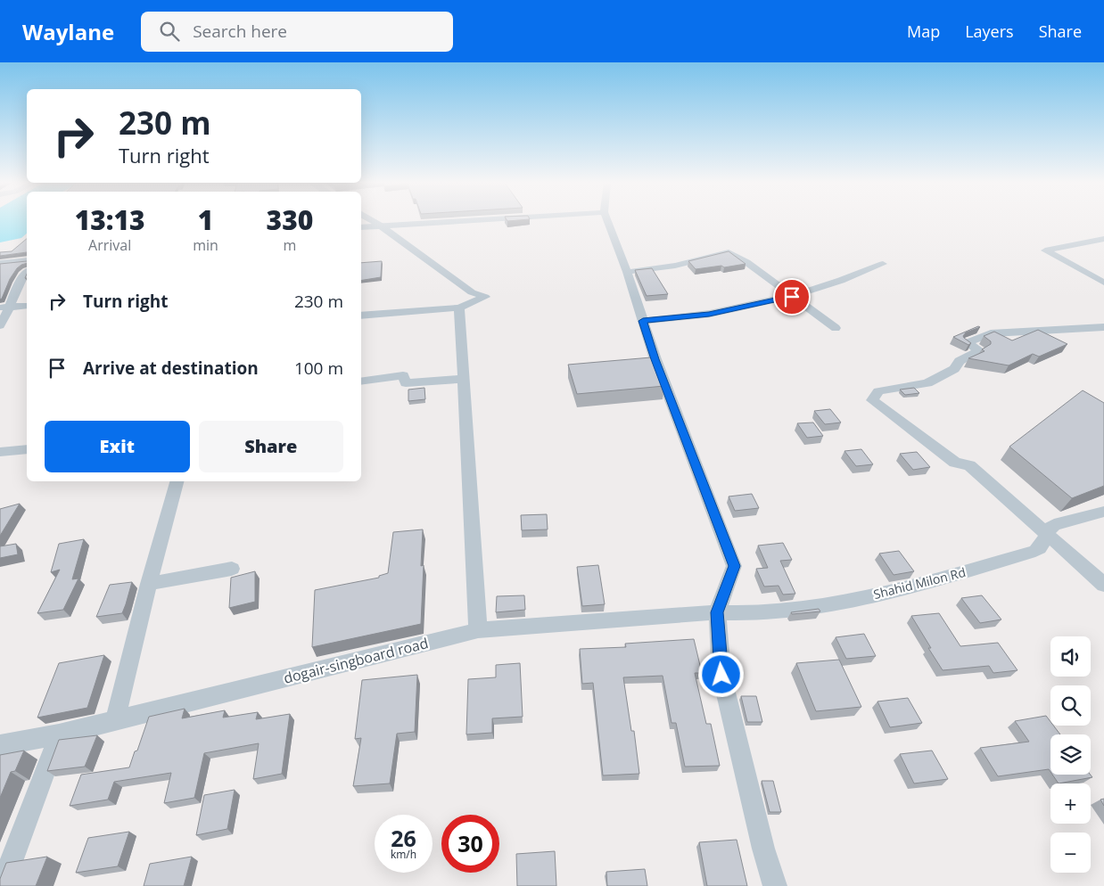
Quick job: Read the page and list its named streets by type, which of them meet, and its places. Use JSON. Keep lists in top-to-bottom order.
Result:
{
  "streets": {
    "street": ["Shahid Milon Rd", "dogair-singboard road"]
  },
  "crossings": [
    ["Shahid Milon Rd", "dogair-singboard road"]
  ],
  "page": {
    "header": "Waylane",
    "search": "Search here",
    "nav": ["Map", "Layers", "Share"],
    "turn": ["230 m", "Turn right"],
    "eta": [
      "13:13",
      "Arrival",
      "1",
      "min",
      "330",
      "m"
    ],
    "list": [
      {
        "name": "Turn right",
        "value": "230 m"
      },
      {
        "name": "Arrive at destination",
        "value": "100 m"
      }
    ],
    "buttons": ["Exit", "Share"],
    "map_buttons": ["+", "−"],
    "speed": "26 km/h",
    "limit": "30"
  }
}
